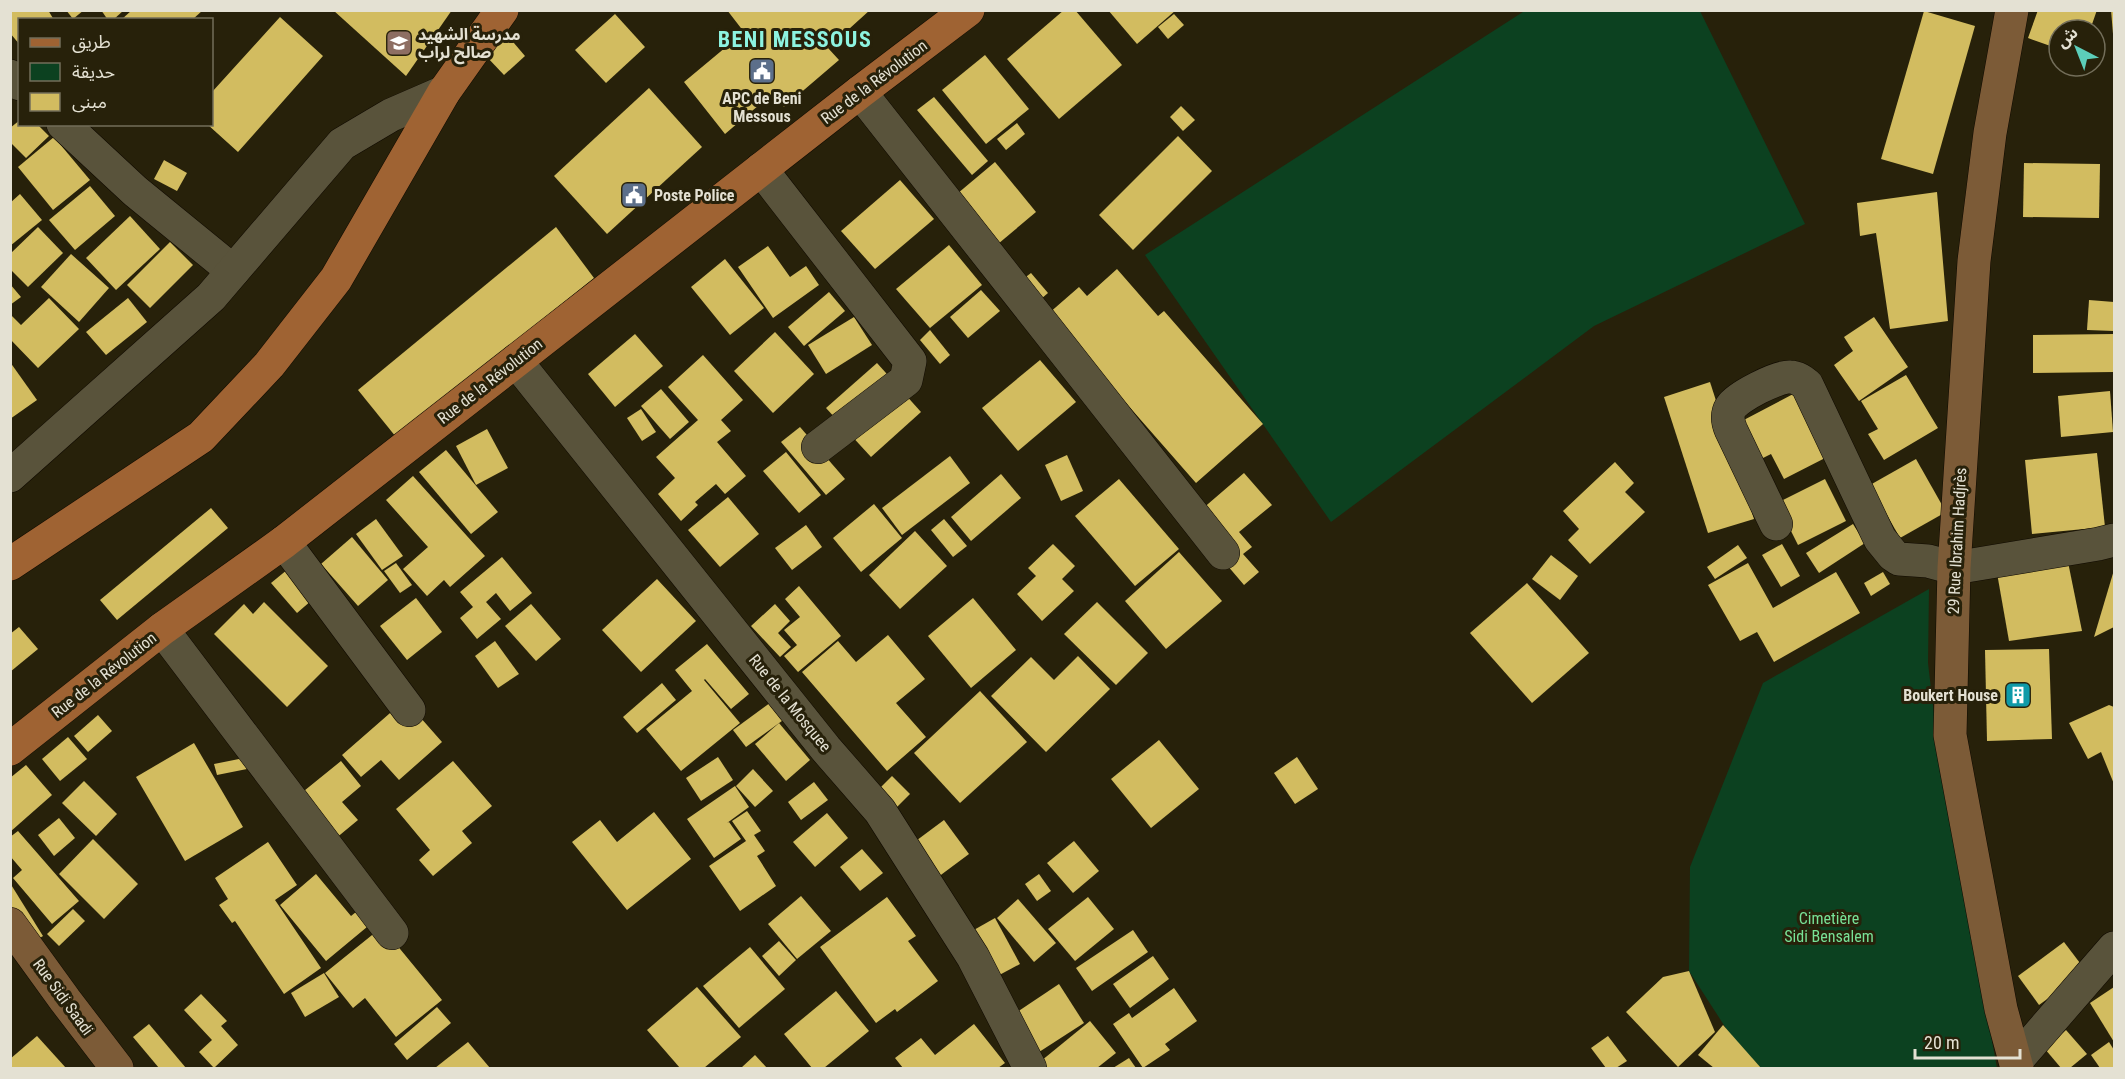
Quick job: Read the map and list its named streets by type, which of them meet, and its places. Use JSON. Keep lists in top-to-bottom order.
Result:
{
  "streets": {
    "main road": ["Rue de la Révolution", "29 Rue Ibrahim Hadjrès", "Rue Sidi Saadi"],
    "street": ["Rue de la Mosquee"]
  },
  "crossings": [
    ["Rue de la Révolution", "Rue de la Mosquee"]
  ],
  "districts": ["BENI MESSOUS"],
  "parks": ["Cimetière Sidi Bensalem"],
  "places": {
    "school or university": ["مدرسة الشهيد صالح لراب"],
    "public building": ["APC de Beni Messous", "Poste Police"],
    "building": ["Boukert House"]
  },
  "legend": ["طريق", "حديقة", "مبنى"],
  "scale_bar": "20 m",
  "north": "top left"
}
